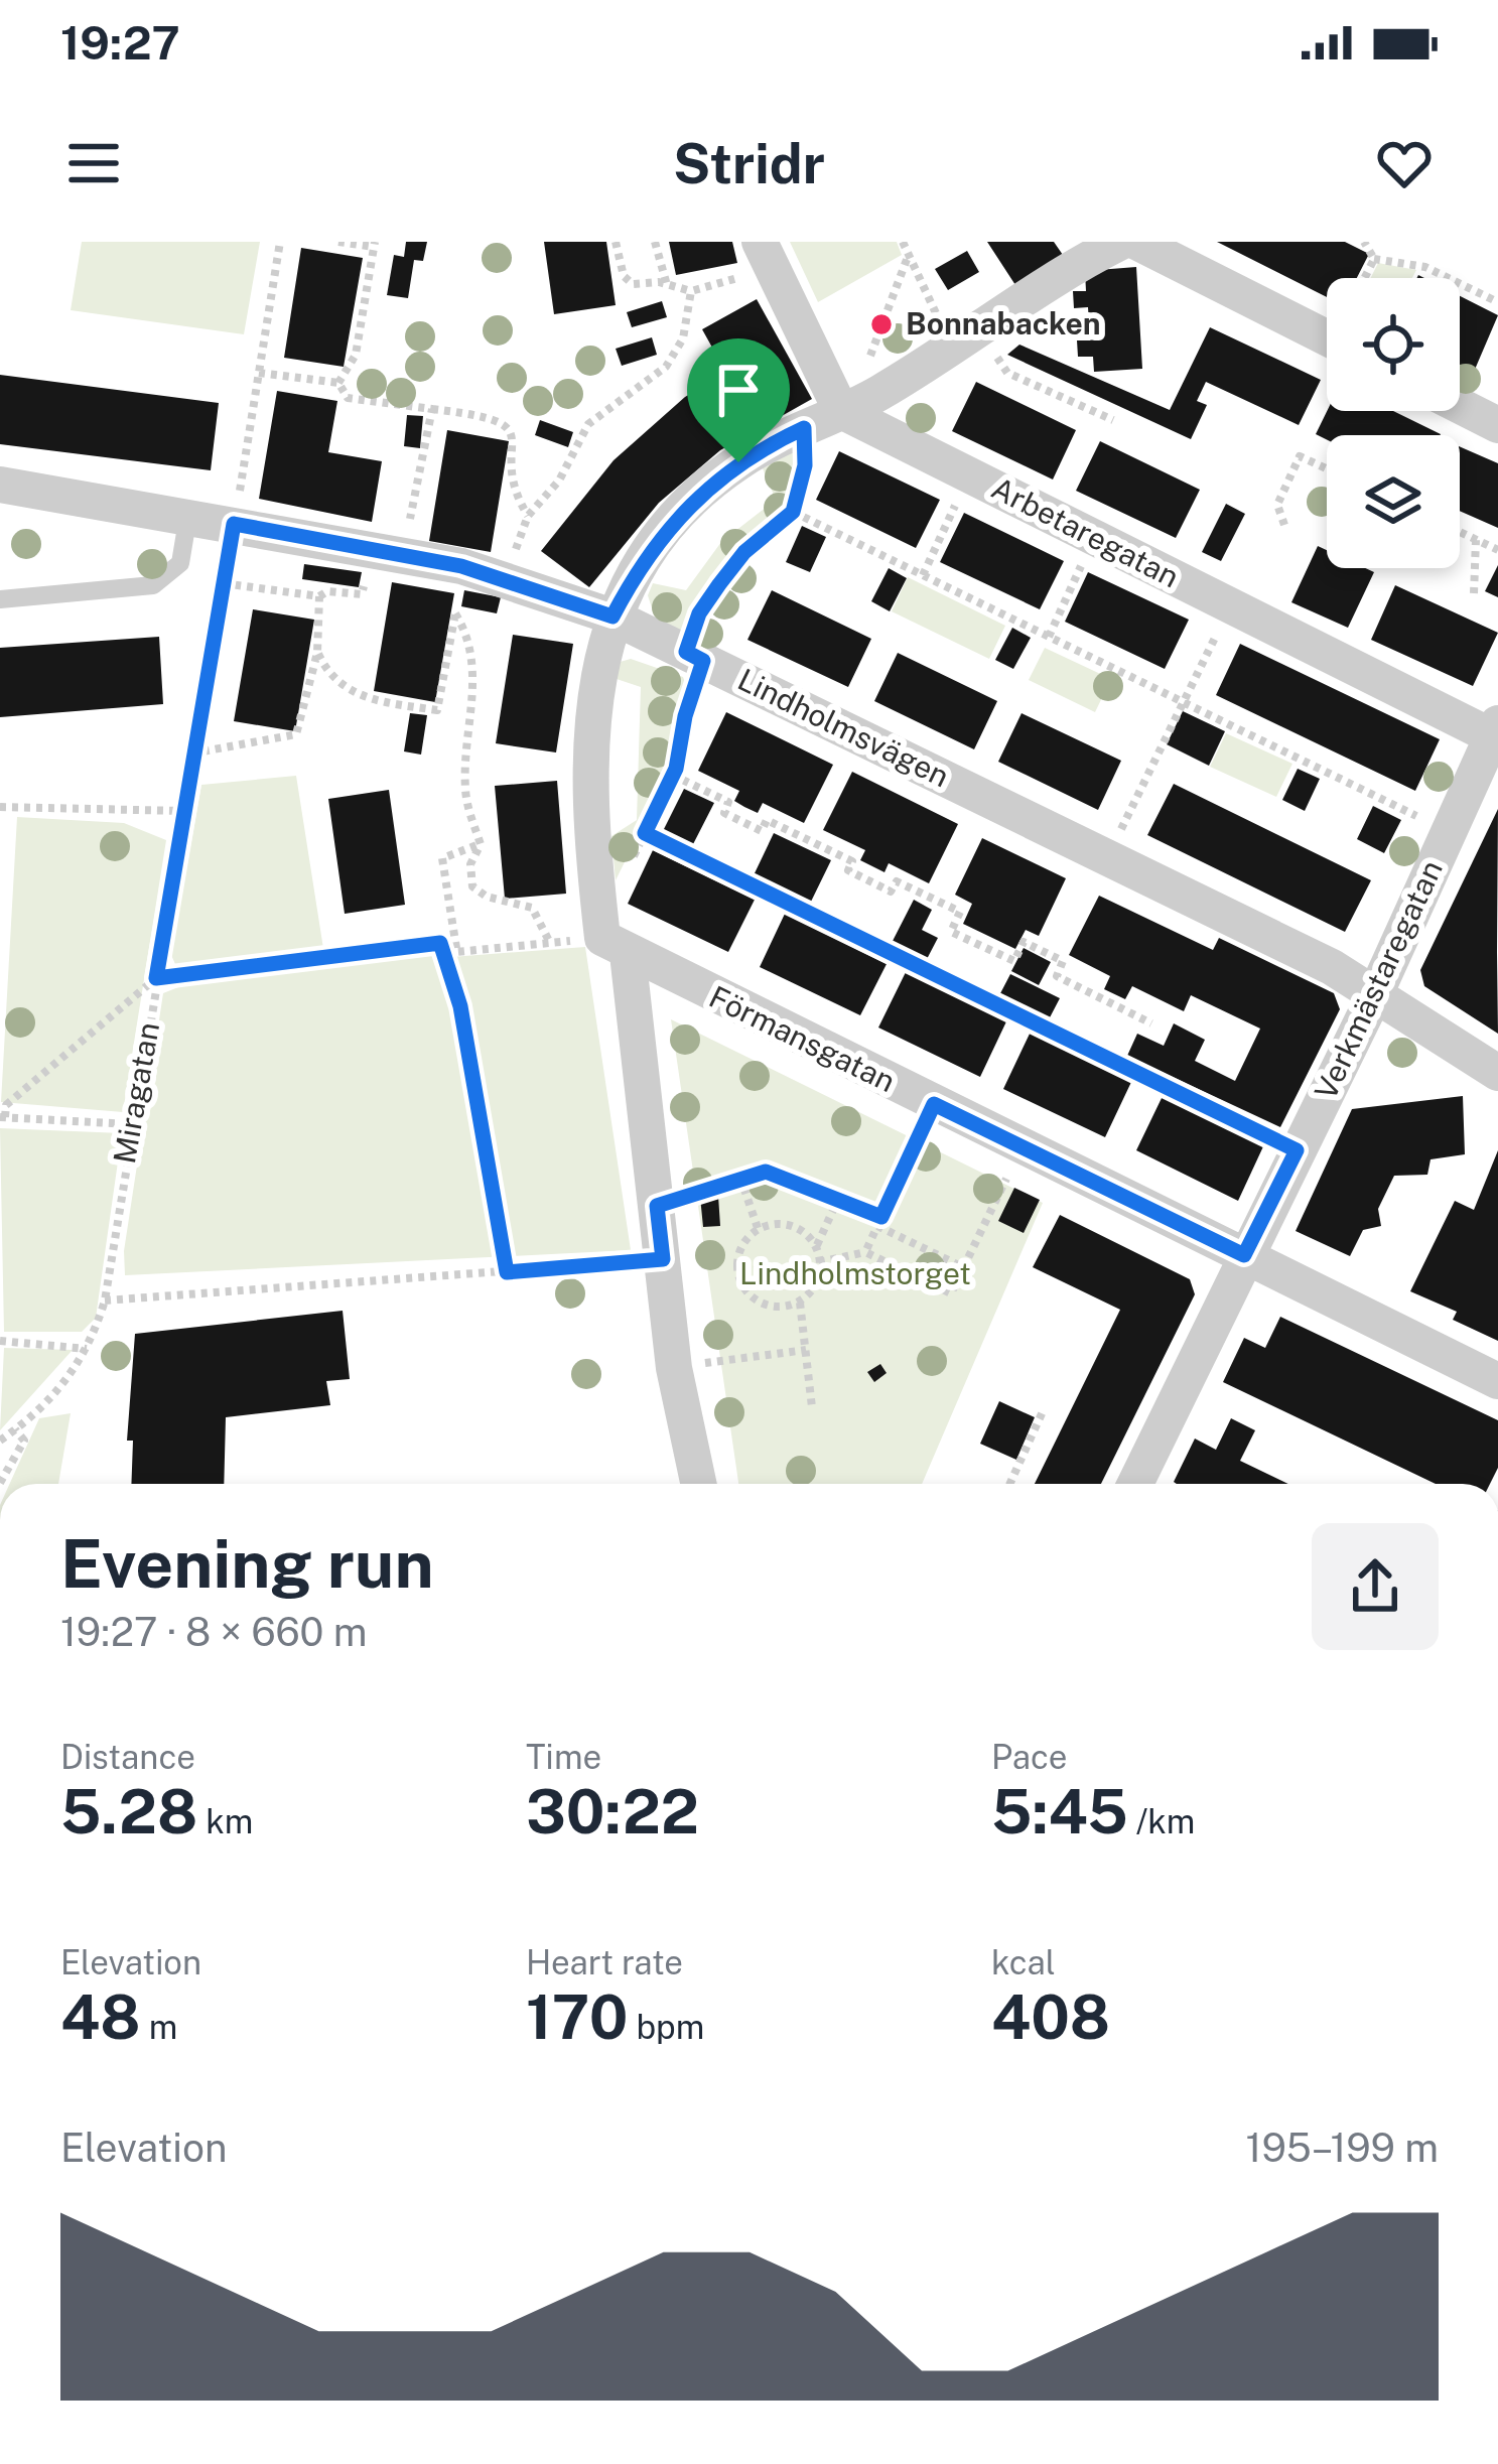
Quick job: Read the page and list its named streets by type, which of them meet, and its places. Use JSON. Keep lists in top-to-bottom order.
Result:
{
  "streets": {
    "street": [
      "Arbetaregatan",
      "Lindholmsvägen",
      "Verkmästaregatan",
      "Förmansgatan"
    ],
    "path": ["Miragatan"]
  },
  "crossings": [
    ["Arbetaregatan", "Verkmästaregatan"],
    ["Lindholmsvägen", "Verkmästaregatan"],
    ["Lindholmsvägen", "Miragatan"],
    ["Verkmästaregatan", "Förmansgatan"]
  ],
  "parks": ["Lindholmstorget"],
  "places": ["Bonnabacken"],
  "page": {
    "status": "19:27",
    "header": "Stridr",
    "heading": ["Evening run", "19:27 · 8 × 660 m"],
    "stats": [
      ["Distance", "5.28 km"],
      ["Time", "30:22"],
      ["Pace", "5:45 /km"],
      ["Elevation", "48 m"],
      ["Heart rate", "170 bpm"],
      ["kcal", "408"]
    ],
    "chart": ["Elevation", "195–199 m"]
  }
}
